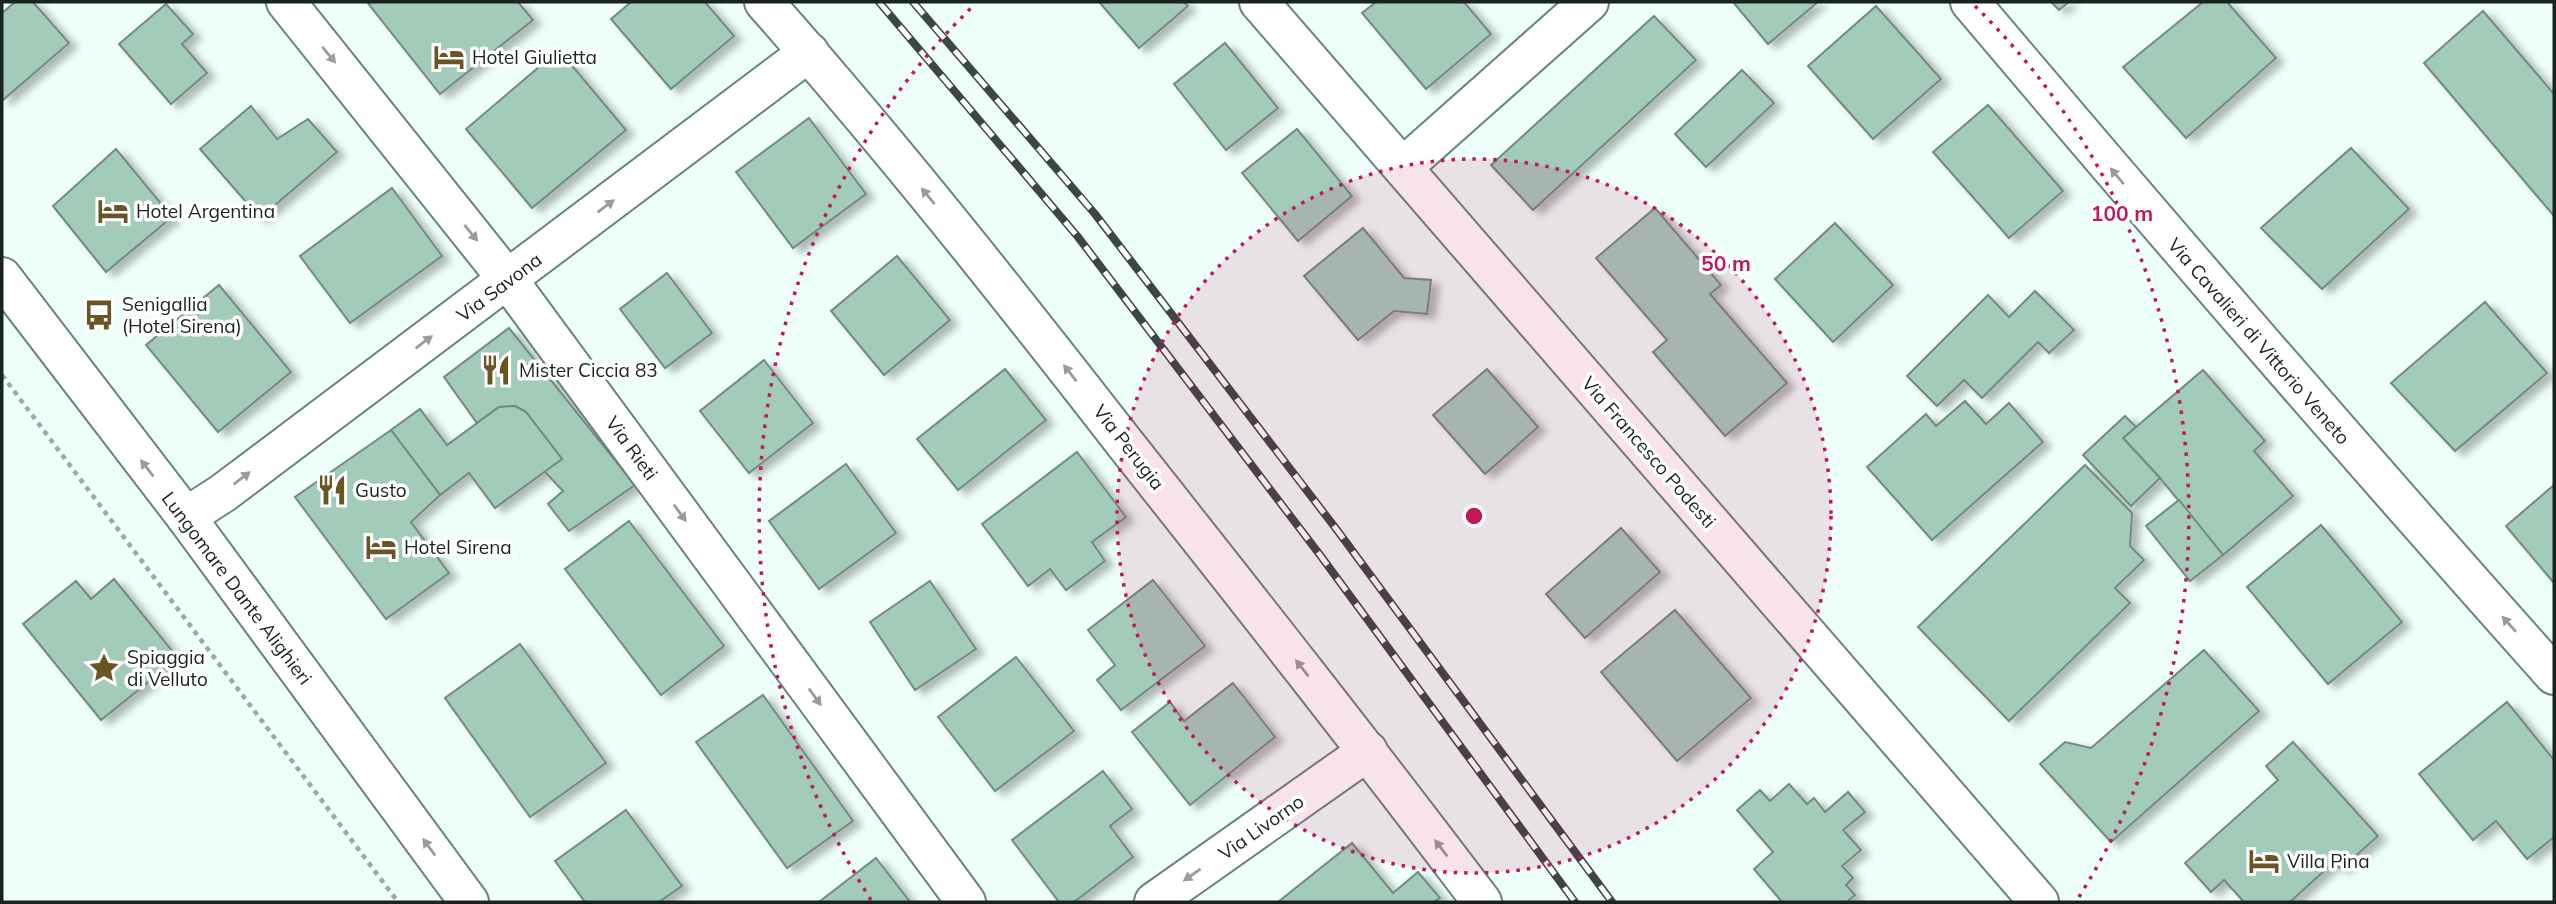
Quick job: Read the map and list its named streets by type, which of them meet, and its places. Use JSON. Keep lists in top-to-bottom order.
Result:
{
  "streets": {
    "street": [
      "Via Savona",
      "Via Cavalieri di Vittorio Veneto",
      "Via Perugia",
      "Via Rieti",
      "Via Francesco Podesti",
      "Lungomare Dante Alighieri",
      "Via Livorno"
    ]
  },
  "crossings": [
    ["Via Savona", "Via Perugia"],
    ["Via Savona", "Via Rieti"],
    ["Via Savona", "Lungomare Dante Alighieri"],
    ["Via Perugia", "Via Livorno"]
  ],
  "one_way": [
    "Via Savona",
    "Via Cavalieri di Vittorio Veneto",
    "Via Perugia",
    "Via Rieti",
    "Lungomare Dante Alighieri",
    "Via Livorno"
  ],
  "places": {
    "hotel": [
      "Hotel Giulietta",
      "Hotel Argentina",
      "Hotel Sirena",
      "Villa Pina"
    ],
    "bus stop": ["Senigallia (Hotel Sirena)"],
    "restaurant": ["Mister Ciccia 83", "Gusto"],
    "place": ["Spiaggia di Velluto"]
  },
  "rings": ["100 m", "50 m"]
}
